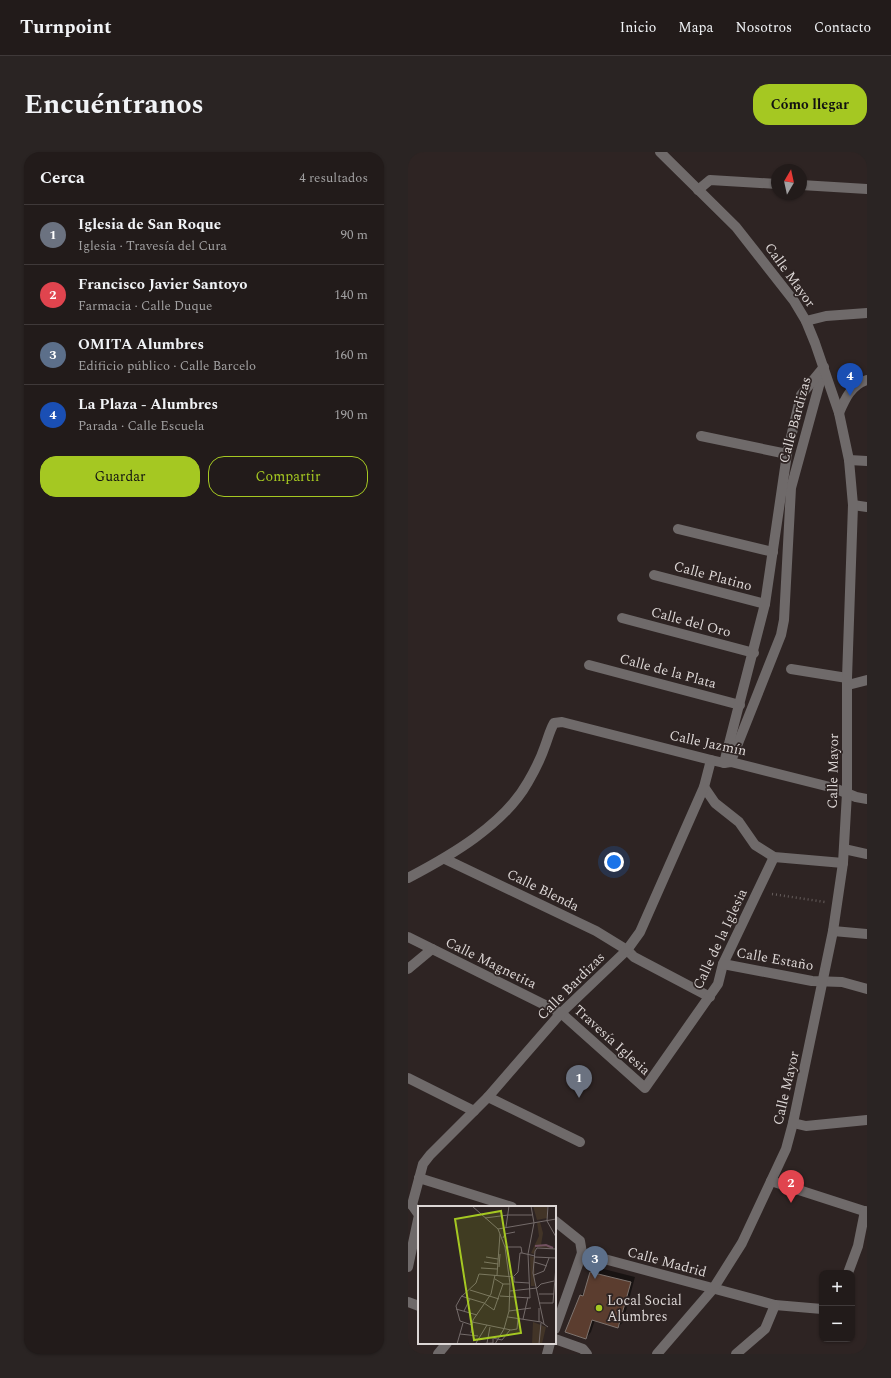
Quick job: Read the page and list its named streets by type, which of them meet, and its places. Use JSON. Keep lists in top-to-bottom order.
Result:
{
  "streets": {
    "street": [
      "Calle Mayor",
      "Calle Bardizas",
      "Calle Platino",
      "Calle del Oro",
      "Calle de la Plata",
      "Calle Jazmín",
      "Calle Blenda",
      "Calle de la Iglesia",
      "Calle Estaño",
      "Calle Magnetita",
      "Travesía Iglesia",
      "Calle Madrid"
    ]
  },
  "crossings": [
    ["Calle Mayor", "Calle Bardizas"],
    ["Calle Mayor", "Calle Jazmín"],
    ["Calle Mayor", "Calle Estaño"],
    ["Calle Mayor", "Calle Madrid"],
    ["Calle Bardizas", "Calle Platino"],
    ["Calle Bardizas", "Calle del Oro"],
    ["Calle Bardizas", "Calle de la Plata"],
    ["Calle Bardizas", "Calle Jazmín"],
    ["Calle Bardizas", "Calle Blenda"],
    ["Calle Bardizas", "Calle Magnetita"],
    ["Calle Bardizas", "Travesía Iglesia"],
    ["Calle Jazmín", "Calle Blenda"],
    ["Calle Blenda", "Calle de la Iglesia"],
    ["Calle de la Iglesia", "Calle Estaño"],
    ["Calle de la Iglesia", "Travesía Iglesia"],
    ["Calle Magnetita", "Travesía Iglesia"]
  ],
  "places": ["Local Social Alumbres"],
  "north": "top",
  "page": {
    "header": "Turnpoint",
    "nav": [
      "Inicio",
      "Mapa",
      "Nosotros",
      "Contacto"
    ],
    "title": "Encuéntranos",
    "buttons": [
      "Cómo llegar",
      ["Guardar", "Compartir"]
    ],
    "heading": ["Cerca", "4 resultados"],
    "list": [
      {
        "mark": "1",
        "name": "Iglesia de San Roque",
        "note": "Iglesia · Travesía del Cura",
        "value": "90 m"
      },
      {
        "mark": "2",
        "name": "Francisco Javier Santoyo",
        "note": "Farmacia · Calle Duque",
        "value": "140 m"
      },
      {
        "mark": "3",
        "name": "OMITA Alumbres",
        "note": "Edificio público · Calle Barcelo",
        "value": "160 m"
      },
      {
        "mark": "4",
        "name": "La Plaza - Alumbres",
        "note": "Parada · Calle Escuela",
        "value": "190 m"
      }
    ],
    "pins": [
      "4",
      "1",
      "2",
      "3"
    ],
    "map_buttons": ["+", "−"]
  }
}
